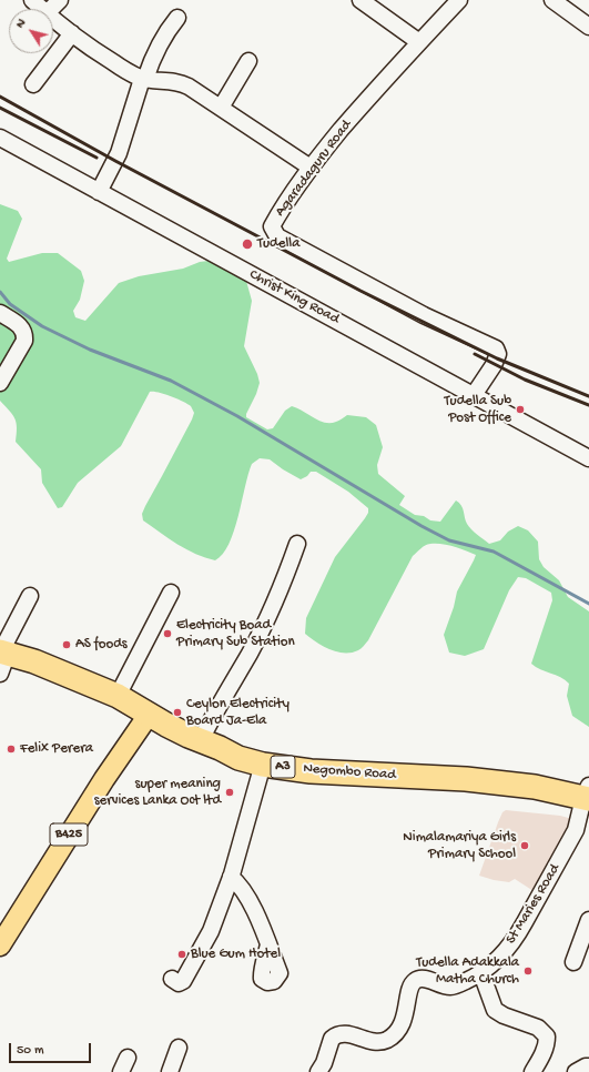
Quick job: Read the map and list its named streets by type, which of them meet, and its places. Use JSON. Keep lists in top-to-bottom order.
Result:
{
  "streets": {
    "highway": ["A3", "Negombo Road"],
    "main road": ["B425"],
    "street": ["Agaradaguru Road", "Christ King Road", "St Maries Road"]
  },
  "crossings": [
    ["Agaradaguru Road", "Christ King Road"],
    ["Negombo Road", "B425"],
    ["Negombo Road", "St Maries Road"]
  ],
  "places": [
    "Tudella",
    "Tudella Sub Post Office",
    "Electricity Boad Primary Sub Station",
    "AS foods",
    "Ceylon Electricity Board Ja-Ela",
    "Felix Perera",
    "super meaning services Lanka Oct ltd",
    "Nimalamariya Girls Primary School",
    "Blue Gum Hotel",
    "Tudella Adakkala Matha Church"
  ],
  "scale_bar": "50 m",
  "north": "top left"
}
